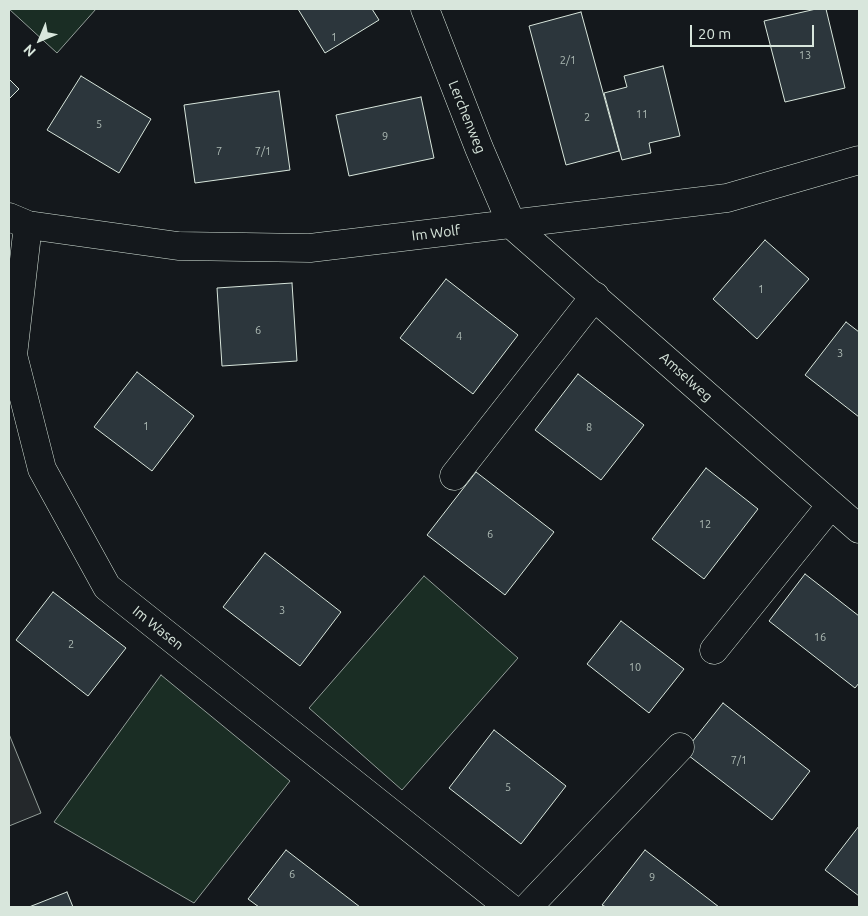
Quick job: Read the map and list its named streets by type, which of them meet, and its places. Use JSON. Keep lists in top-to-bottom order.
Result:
{
  "streets": {
    "street": [
      "Lerchenweg",
      "Im Wolf",
      "Amselweg",
      "Im Wasen"
    ]
  },
  "crossings": [
    ["Lerchenweg", "Im Wolf"],
    ["Lerchenweg", "Amselweg"],
    ["Im Wolf", "Amselweg"],
    ["Im Wolf", "Im Wasen"]
  ],
  "house_numbers": [
    "1",
    "13",
    "2/1",
    "11",
    "2",
    "5",
    "9",
    "7",
    "7/1",
    "1",
    "6",
    "4",
    "3",
    "1",
    "8",
    "12",
    "6",
    "3",
    "16",
    "2",
    "10",
    "7/1",
    "5",
    "6",
    "9"
  ],
  "scale_bar": "20 m",
  "north": "bottom left"
}
